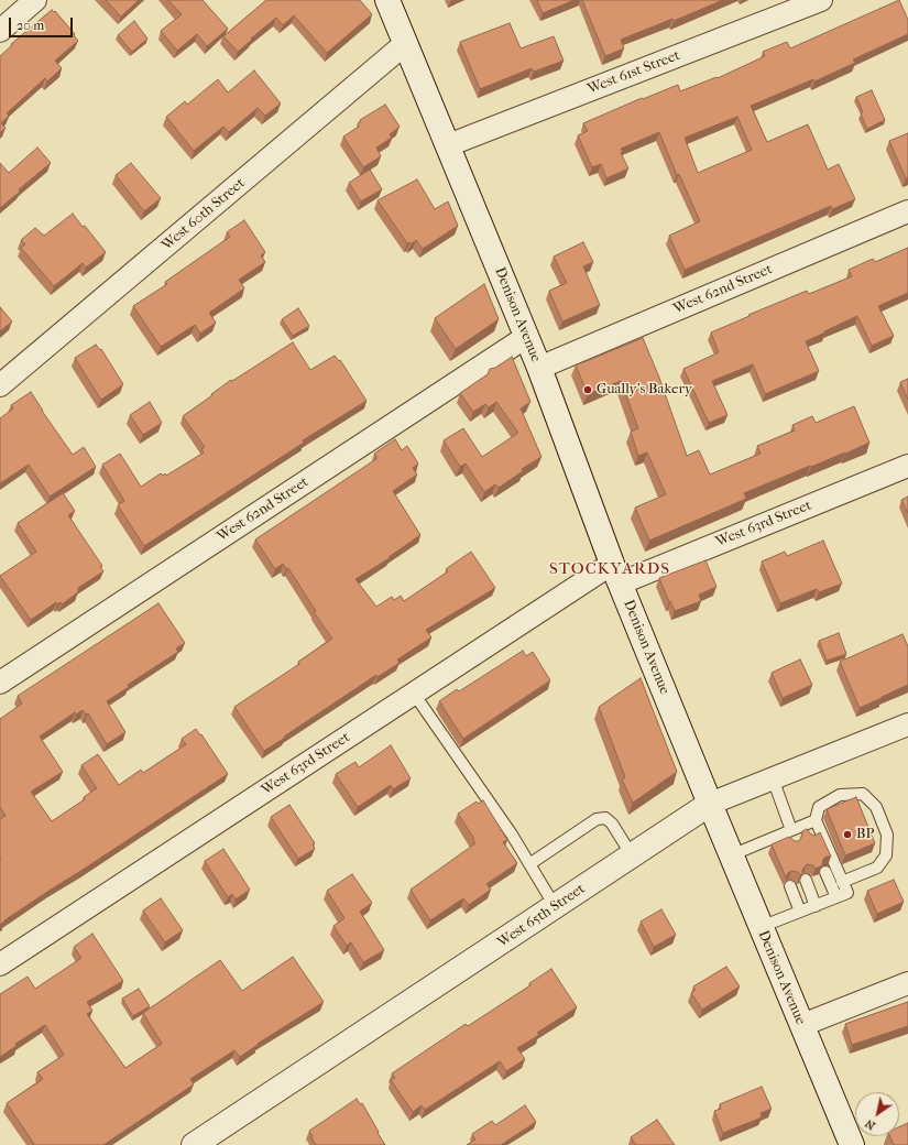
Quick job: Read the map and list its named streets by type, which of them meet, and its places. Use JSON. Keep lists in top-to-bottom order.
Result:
{
  "streets": {
    "main road": ["Denison Avenue", "West 65th Street"],
    "street": [
      "West 61st Street",
      "West 60th Street",
      "West 62nd Street",
      "West 63rd Street"
    ]
  },
  "crossings": [
    ["West 61st Street", "Denison Avenue"],
    ["West 60th Street", "Denison Avenue"],
    ["West 62nd Street", "Denison Avenue"],
    ["Denison Avenue", "West 63rd Street"],
    ["Denison Avenue", "West 65th Street"]
  ],
  "districts": ["STOCKYARDS"],
  "places": ["Gually's Bakery", "BP"],
  "scale_bar": "20 m",
  "north": "bottom left"
}
